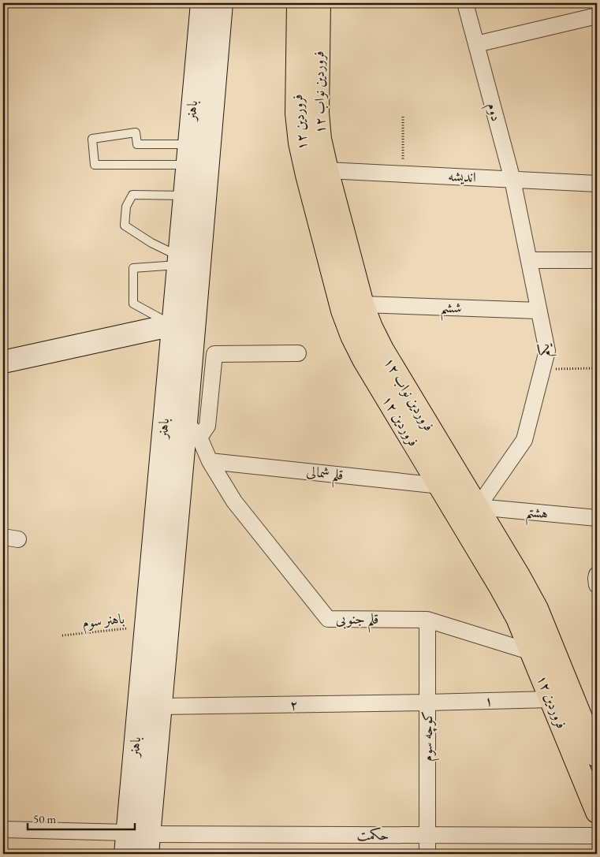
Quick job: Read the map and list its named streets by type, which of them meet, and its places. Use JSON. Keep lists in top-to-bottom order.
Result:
{
  "streets": {
    "main road": ["۱۲ فروردین نواب", "باهنر", "۱۲ فروردین"],
    "street": [
      "دوم",
      "اندیشه",
      "ششم",
      "یکم",
      "قلم شمالی",
      "هشتم",
      "قلم جنوبی",
      "۱",
      "۲",
      "کوچه سوم",
      "حکمت"
    ],
    "path": ["باهنر سوم"]
  },
  "crossings": [
    ["۱۲ فروردین نواب", "اندیشه"],
    ["۱۲ فروردین نواب", "ششم"],
    ["۱۲ فروردین نواب", "یکم"],
    ["۱۲ فروردین نواب", "هشتم"],
    ["باهنر", "باهنر سوم"],
    ["باهنر", "۲"],
    ["باهنر", "حکمت"],
    ["دوم", "اندیشه"],
    ["دوم", "یکم"],
    ["۱۲ فروردین", "قلم شمالی"],
    ["۱۲ فروردین", "قلم جنوبی"],
    ["۱۲ فروردین", "۱"],
    ["اندیشه", "یکم"],
    ["ششم", "یکم"],
    ["یکم", "هشتم"],
    ["قلم شمالی", "قلم جنوبی"],
    ["قلم جنوبی", "کوچه سوم"],
    ["۱", "۲"],
    ["۱", "کوچه سوم"],
    ["۲", "کوچه سوم"],
    ["کوچه سوم", "حکمت"]
  ],
  "scale_bar": "50 m"
}
